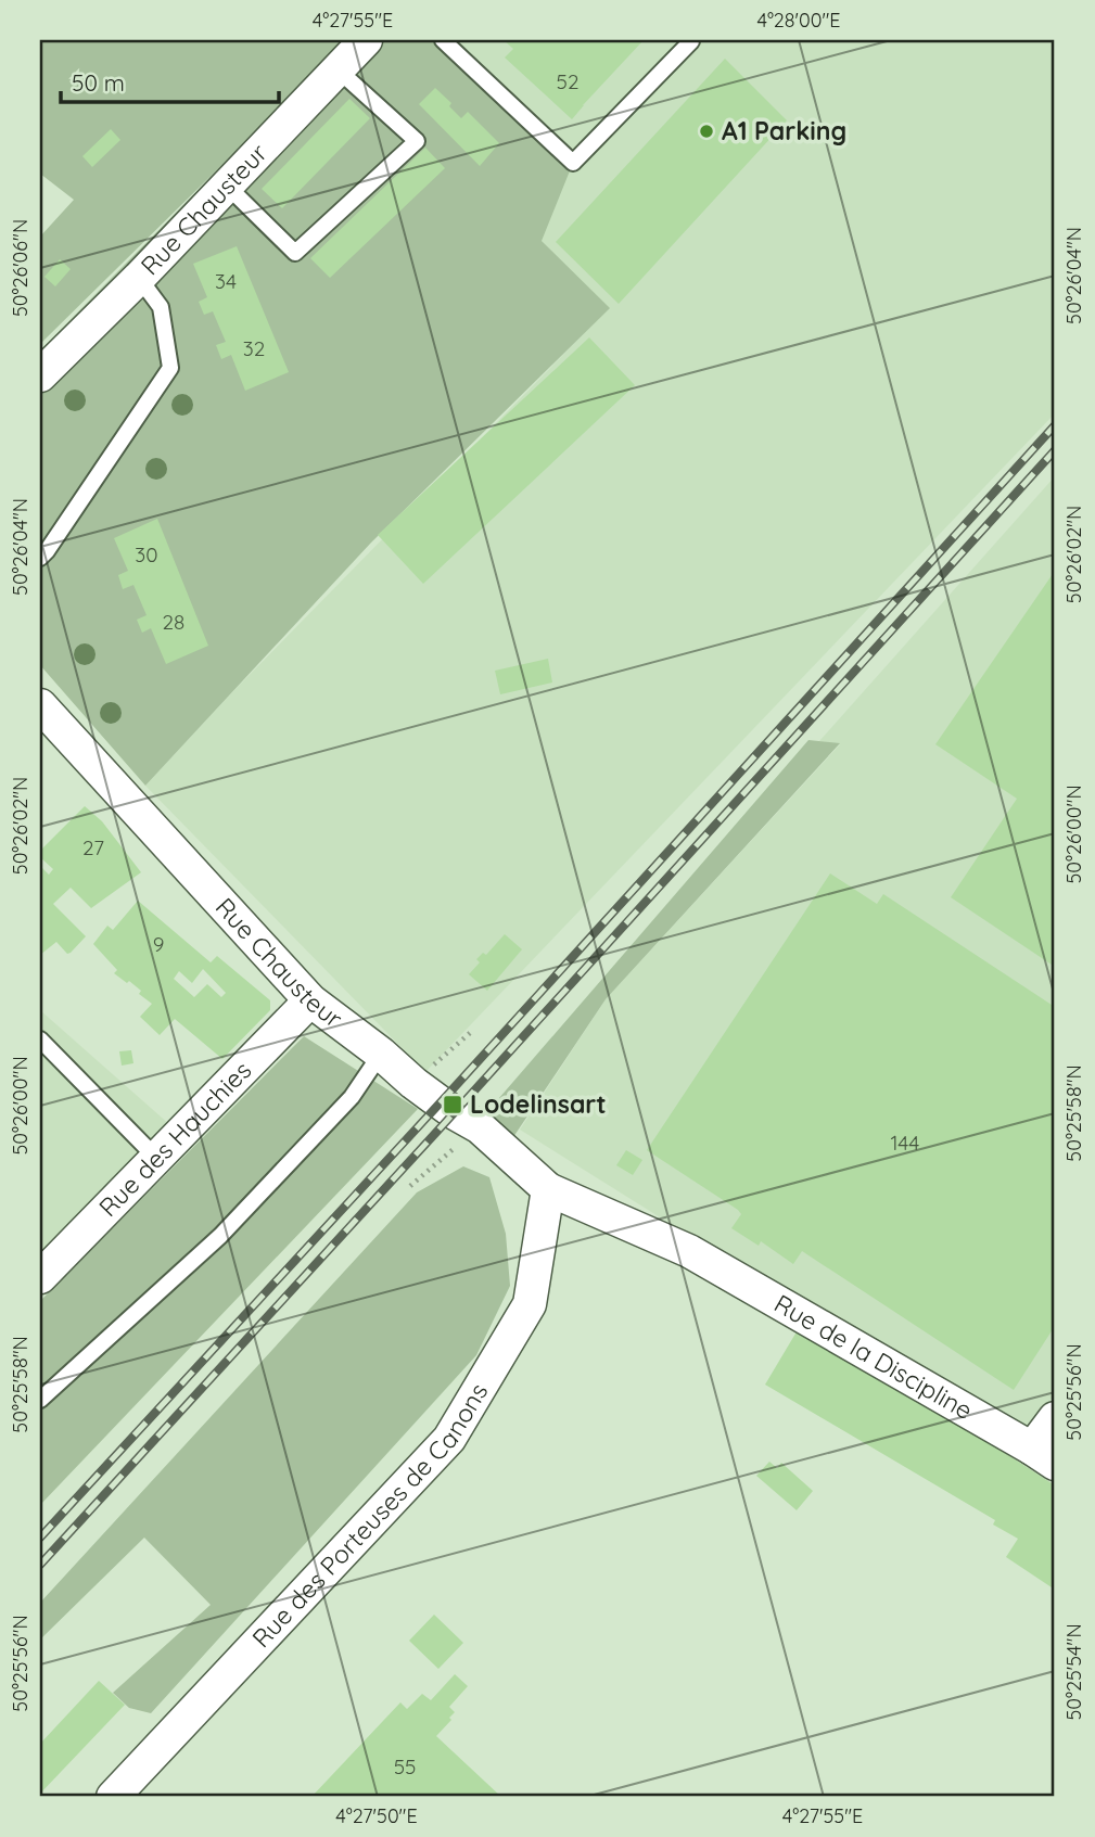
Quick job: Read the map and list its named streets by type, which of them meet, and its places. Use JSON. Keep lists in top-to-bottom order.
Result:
{
  "streets": {
    "street": [
      "Rue Chausteur",
      "Rue des Hauchies",
      "Rue de la Discipline",
      "Rue des Porteuses de Canons"
    ]
  },
  "crossings": [
    ["Rue Chausteur", "Rue des Hauchies"],
    ["Rue Chausteur", "Rue de la Discipline"],
    ["Rue Chausteur", "Rue des Porteuses de Canons"],
    ["Rue de la Discipline", "Rue des Porteuses de Canons"]
  ],
  "places": {
    "other": ["A1 Parking"],
    "transit": ["Lodelinsart"]
  },
  "house_numbers": [
    "52",
    "34",
    "32",
    "30",
    "28",
    "27",
    "9",
    "144",
    "55"
  ],
  "scale_bar": "50 m",
  "coordinates": [
    "4°27'55\"E",
    "4°28'00\"E",
    "50°26'06\"N",
    "50°26'04\"N",
    "50°26'02\"N",
    "50°26'00\"N",
    "50°25'58\"N",
    "50°25'56\"N",
    "50°25'54\"N",
    "4°27'50\"E"
  ]
}
